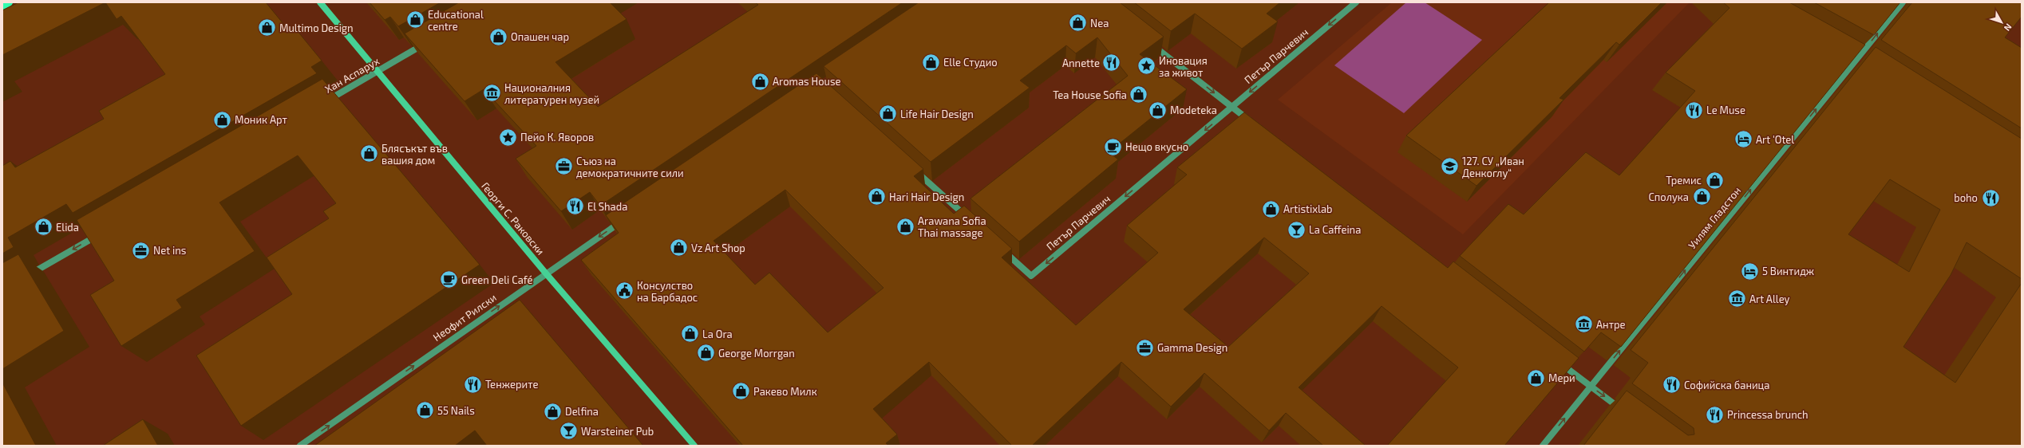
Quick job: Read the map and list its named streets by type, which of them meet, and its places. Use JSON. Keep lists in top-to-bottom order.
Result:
{
  "streets": {
    "street": [
      "Петър Парчевич",
      "Хан Аспарух",
      "Уилям Гладстон",
      "Георги С. Раковски",
      "Неофит Рилски"
    ]
  },
  "crossings": [
    ["Хан Аспарух", "Георги С. Раковски"],
    ["Георги С. Раковски", "Неофит Рилски"]
  ],
  "one_way": ["Петър Парчевич", "Уилям Гладстон"],
  "places": {
    "shop": [
      "Educational centre",
      "Nea",
      "Multimo Design",
      "Опашен чар",
      "Elle Студио",
      "Aromas House",
      "Tea House Sofia",
      "Modeteka",
      "Life Hair Design",
      "Моник Арт",
      "Блясъкът във вашия дом",
      "Тремис",
      "Hari Hair Design",
      "Сполука",
      "Artistixlab",
      "Arawana Sofia Thai massage",
      "Elida",
      "Vz Art Shop",
      "La Ora",
      "George Morrgan",
      "Мери",
      "Ракево Милк",
      "55 Nails",
      "Delfina"
    ],
    "restaurant": [
      "Annette",
      "Le Muse",
      "boho",
      "El Shada",
      "Тенжерите",
      "Софийска баница",
      "Princessa brunch"
    ],
    "place": ["Иновация за живот", "Пейо К. Яворов"],
    "museum": ["Националния литературен музей", "Art Alley", "Антре"],
    "hotel": ["Art 'Otel", "5 Винтидж"],
    "cafe": ["Нещо вкусно", "Green Deli Café"],
    "office": ["Съюз на демократичните сили", "Net ins", "Gamma Design"],
    "school or university": ["127. СУ „Иван Денкоглу“"],
    "bar": ["La Caffeina", "Warsteiner Pub"],
    "public building": ["Консулство на Барбадос"]
  },
  "north": "bottom right"
}
